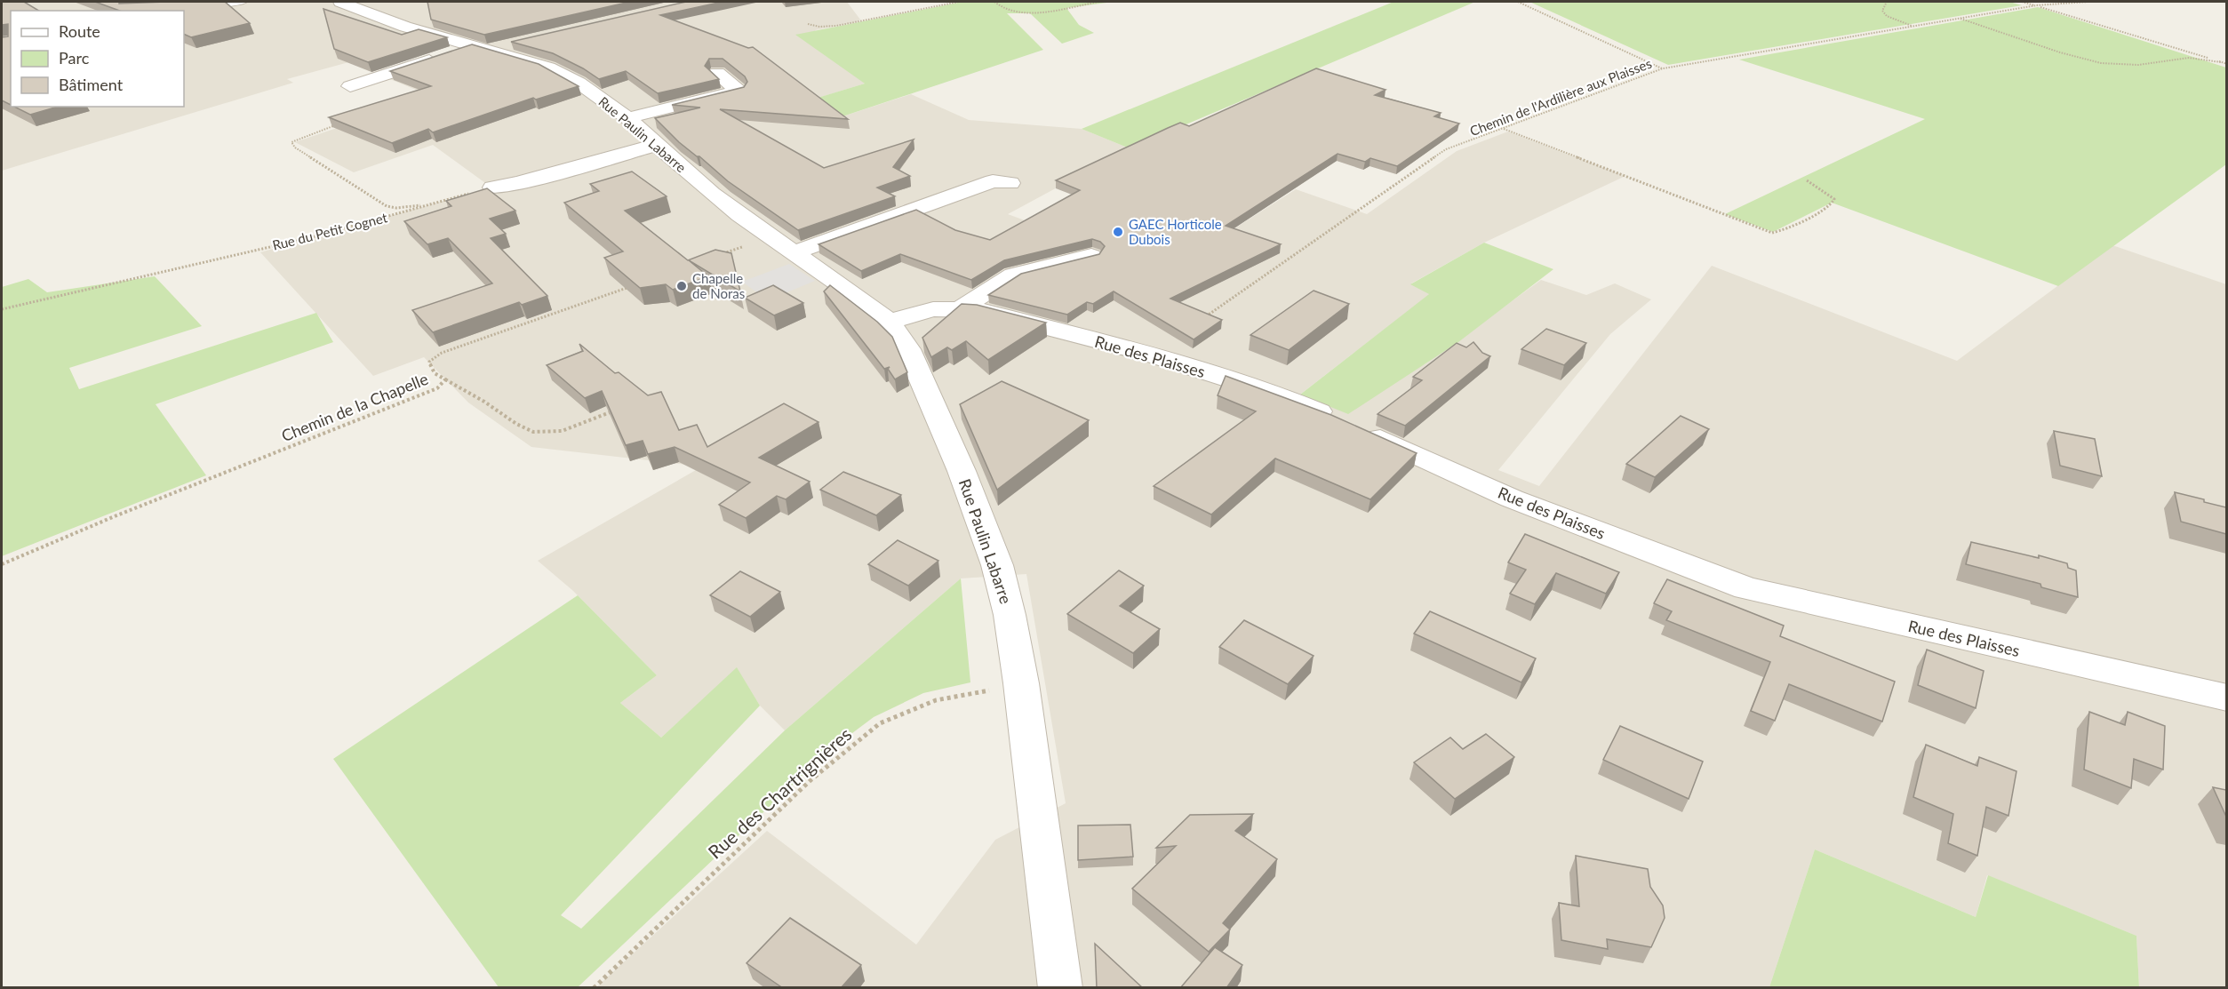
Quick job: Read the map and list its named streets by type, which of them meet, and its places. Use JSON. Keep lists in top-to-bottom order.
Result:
{
  "streets": {
    "street": ["Rue Paulin Labarre", "Rue des Plaisses"],
    "path": [
      "Chemin de l'Ardilière aux Plaisses",
      "Rue du Petit Cognet",
      "Chemin de la Chapelle",
      "Rue des Chartrignières"
    ]
  },
  "crossings": [
    ["Rue Paulin Labarre", "Rue des Plaisses"],
    ["Rue Paulin Labarre", "Rue des Chartrignières"]
  ],
  "places": ["GAEC Horticole Dubois", "Chapelle de Noras"],
  "legend": ["Route", "Parc", "Bâtiment"]
}
